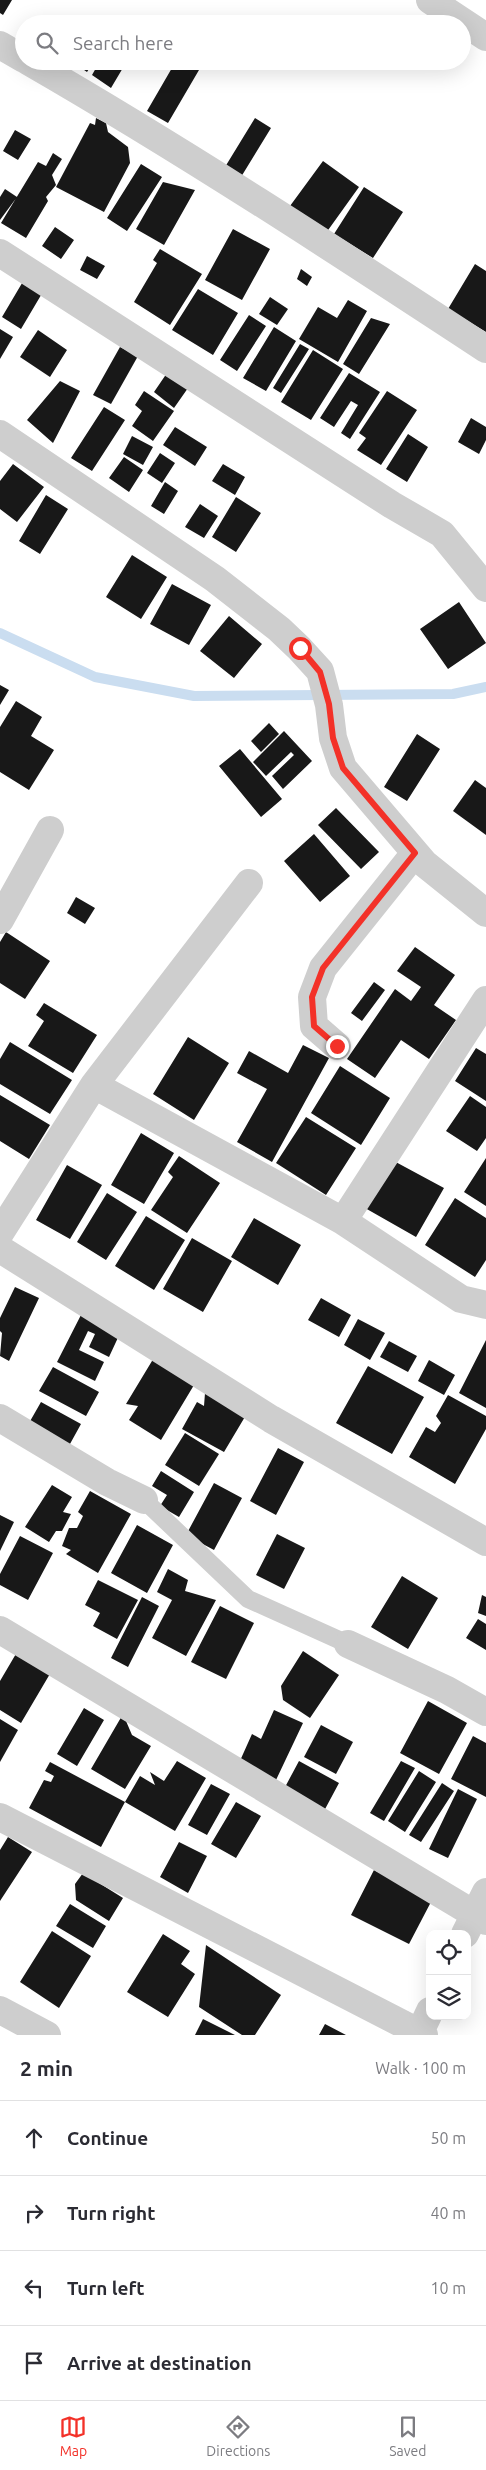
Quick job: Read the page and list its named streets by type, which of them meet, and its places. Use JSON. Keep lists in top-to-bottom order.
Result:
{
  "page": {
    "search": "Search here",
    "heading": ["2 min", "Walk · 100 m"],
    "list": [
      ["Continue", "50 m"],
      ["Turn right", "40 m"],
      ["Turn left", "10 m"],
      "Arrive at destination"
    ],
    "nav": ["Map", "Directions", "Saved"]
  }
}
